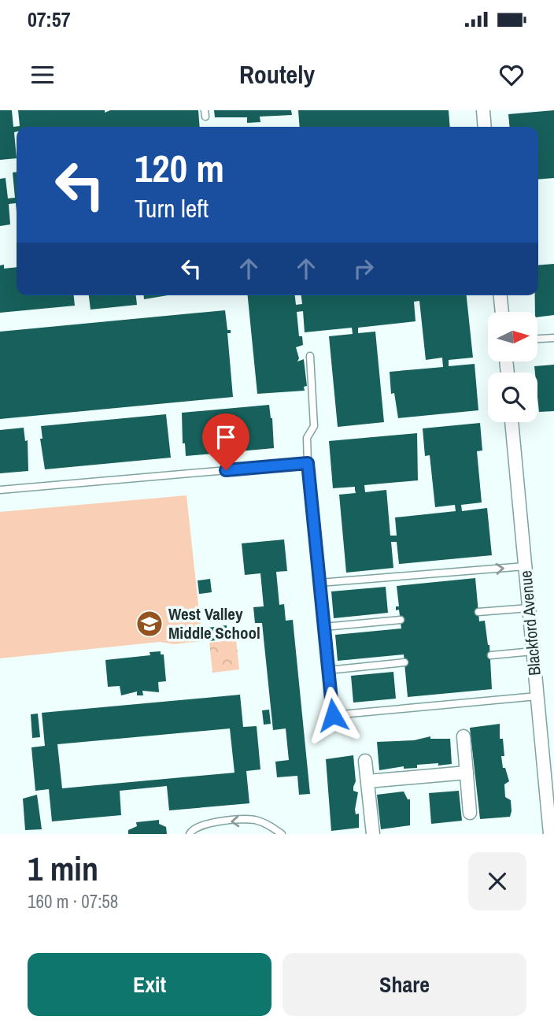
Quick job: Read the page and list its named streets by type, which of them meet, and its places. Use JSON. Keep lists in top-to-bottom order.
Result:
{
  "streets": {
    "street": ["Blackford Avenue"]
  },
  "places": {
    "school or university": ["West Valley Middle School"]
  },
  "north": "right",
  "page": {
    "status": "07:57",
    "header": "Routely",
    "turn": ["120 m", "Turn left"],
    "heading": ["1 min", "160 m · 07:58"],
    "buttons": ["Exit", "Share"]
  }
}
